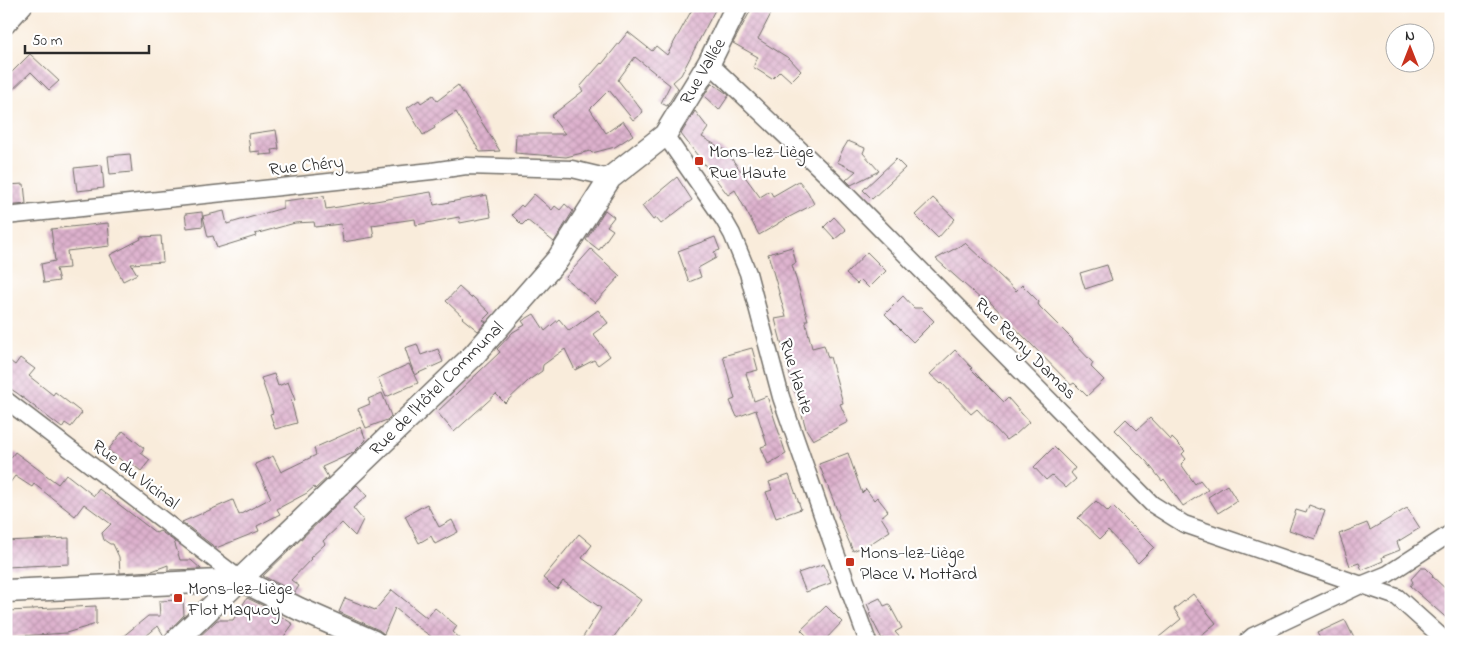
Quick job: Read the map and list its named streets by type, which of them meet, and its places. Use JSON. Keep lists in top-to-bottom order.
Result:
{
  "streets": {
    "street": [
      "Rue Vallée",
      "Rue Chéry",
      "Rue Remy Damas",
      "Rue Haute",
      "Rue de l'Hôtel Communal",
      "Rue du Vicinal"
    ]
  },
  "crossings": [
    ["Rue Vallée", "Rue Chéry"],
    ["Rue Vallée", "Rue Remy Damas"],
    ["Rue Vallée", "Rue Haute"],
    ["Rue Vallée", "Rue de l'Hôtel Communal"],
    ["Rue Chéry", "Rue de l'Hôtel Communal"],
    ["Rue de l'Hôtel Communal", "Rue du Vicinal"]
  ],
  "places": {
    "transit": ["Mons-lez-Liège Rue Haute", "Mons-lez-Liège Place V. Mottard", "Mons-lez-Liège Flot Maquoy"]
  },
  "scale_bar": "50 m",
  "north": "top"
}
